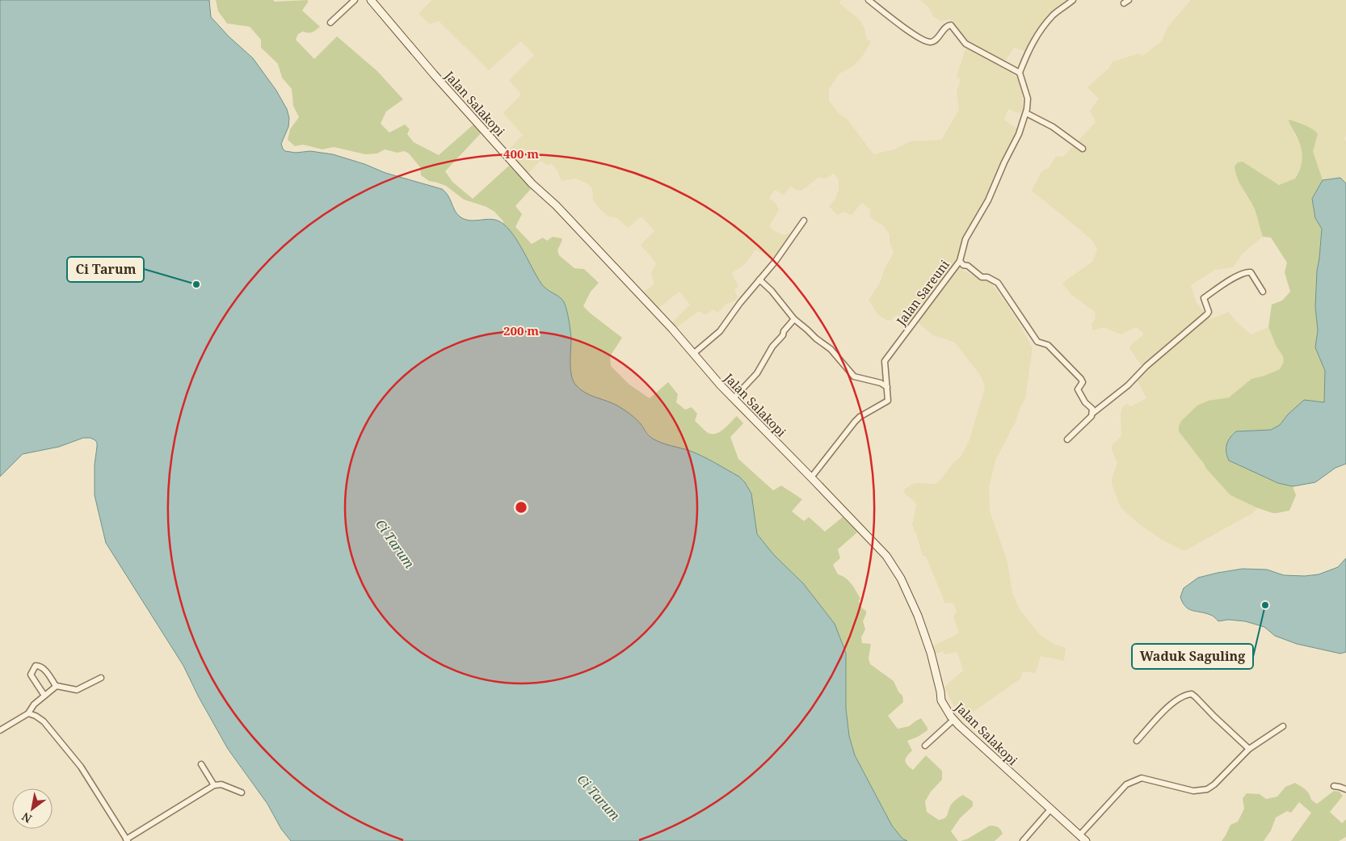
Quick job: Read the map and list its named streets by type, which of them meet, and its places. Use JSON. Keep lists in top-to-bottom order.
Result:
{
  "streets": {
    "street": ["Jalan Salakopi", "Jalan Sareuni"]
  },
  "crossings": [
    ["Jalan Salakopi", "Jalan Sareuni"]
  ],
  "water": ["Ci Tarum"],
  "places": ["Ci Tarum", "Waduk Saguling"],
  "north": "bottom left",
  "rings": ["400 m", "200 m"]
}
